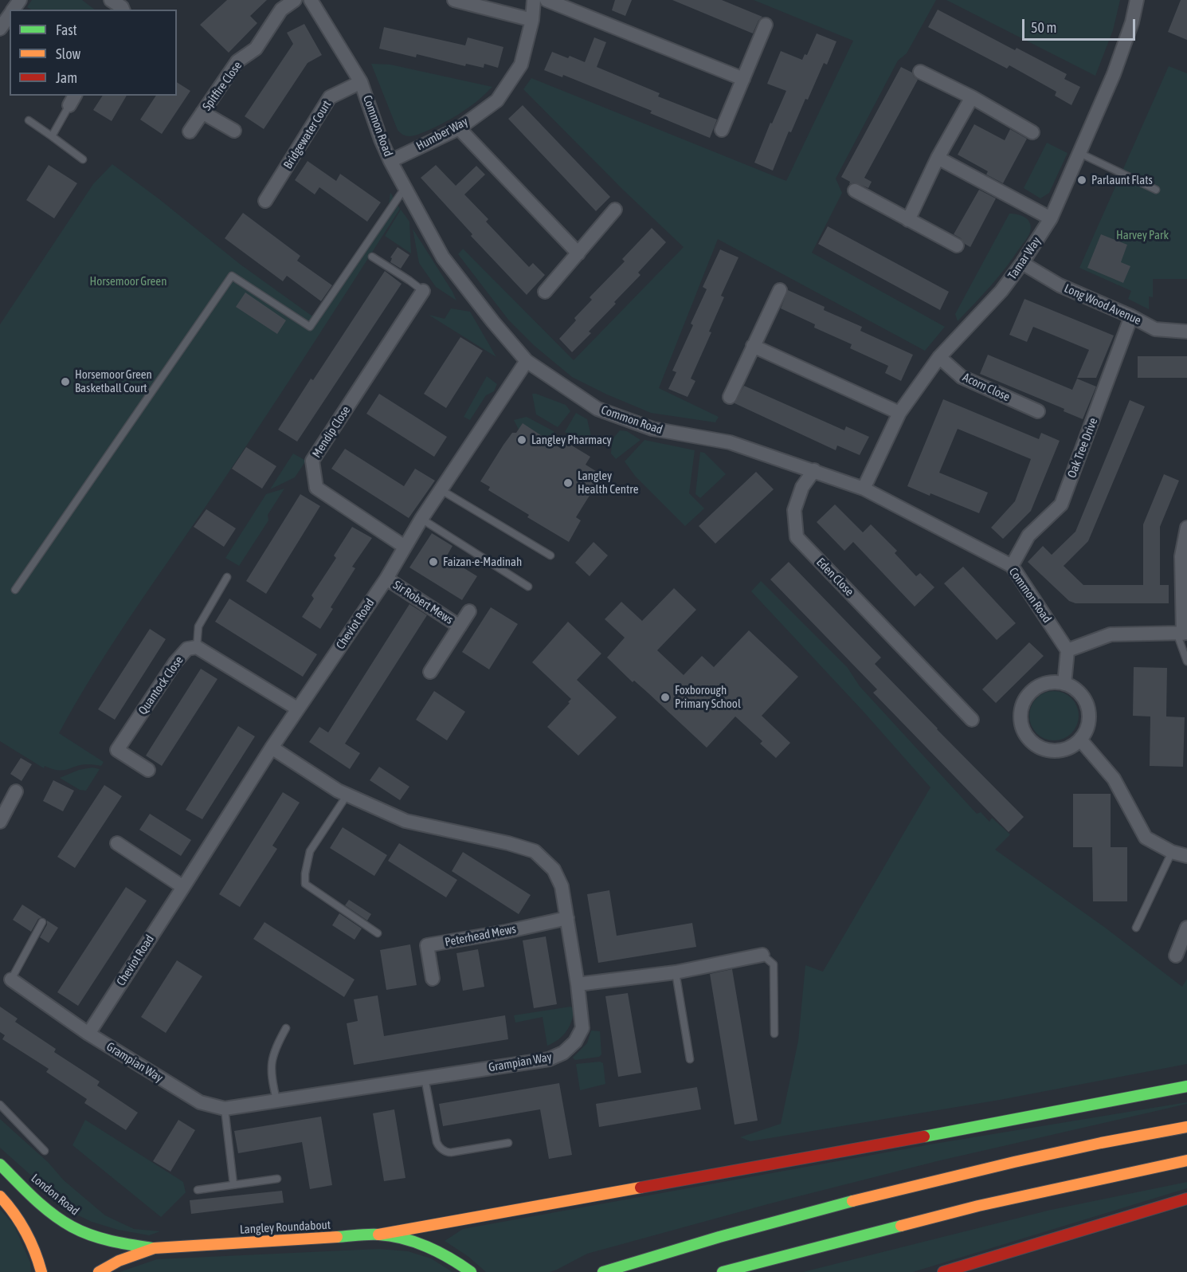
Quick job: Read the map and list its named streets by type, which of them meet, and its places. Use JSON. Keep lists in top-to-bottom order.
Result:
{
  "streets": {
    "main road": ["London Road", "Langley Roundabout"],
    "street": [
      "Spitfire Close",
      "Common Road",
      "Humber Way",
      "Bridgewater Court",
      "Tamar Way",
      "Long Wood Avenue",
      "Acorn Close",
      "Mendip Close",
      "Oak Tree Drive",
      "Eden Close",
      "Sir Robert Mews",
      "Cheviot Road",
      "Quantock Close",
      "Peterhead Mews",
      "Grampian Way"
    ]
  },
  "crossings": [
    ["Common Road", "Humber Way"],
    ["Common Road", "Bridgewater Court"],
    ["Common Road", "Tamar Way"],
    ["Common Road", "Oak Tree Drive"],
    ["Common Road", "Eden Close"],
    ["Common Road", "Cheviot Road"],
    ["Tamar Way", "Long Wood Avenue"],
    ["Tamar Way", "Acorn Close"],
    ["Long Wood Avenue", "Oak Tree Drive"],
    ["Mendip Close", "Cheviot Road"],
    ["Sir Robert Mews", "Cheviot Road"],
    ["Cheviot Road", "Grampian Way"],
    ["Peterhead Mews", "Grampian Way"],
    ["London Road", "Langley Roundabout"]
  ],
  "parks": ["Harvey Park", "Horsemoor Green"],
  "places": [
    "Parlaunt Flats",
    "Horsemoor Green Basketball Court",
    "Langley Pharmacy",
    "Langley Health Centre",
    "Faizan-e-Madinah",
    "Foxborough Primary School"
  ],
  "legend": ["Fast", "Slow", "Jam"],
  "scale_bar": "50 m"
}
